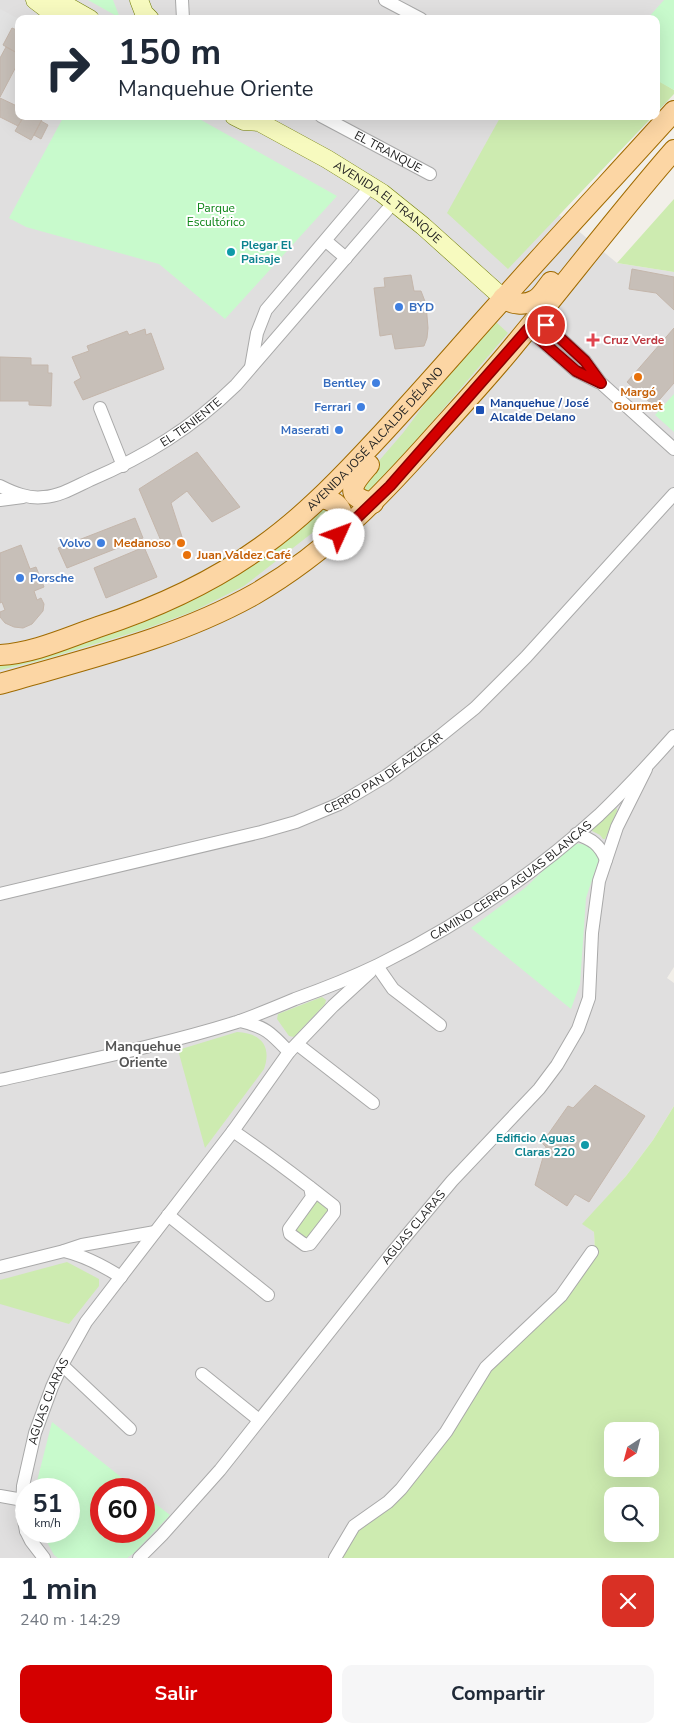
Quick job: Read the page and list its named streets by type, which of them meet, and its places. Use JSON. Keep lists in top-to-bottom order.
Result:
{
  "streets": {
    "main road": ["AVENIDA EL TRANQUE", "AVENIDA JOSÉ ALCALDE DÉLANO"],
    "street": [
      "EL TRANQUE",
      "EL TENIENTE",
      "CERRO PAN DE AZÚCAR",
      "CAMINO CERRO AGUAS BLANCAS",
      "AGUAS CLARAS"
    ]
  },
  "crossings": [
    ["AVENIDA EL TRANQUE", "EL TENIENTE"],
    ["AVENIDA EL TRANQUE", "AVENIDA JOSÉ ALCALDE DÉLANO"],
    ["CAMINO CERRO AGUAS BLANCAS", "AGUAS CLARAS"]
  ],
  "districts": ["Manquehue Oriente"],
  "parks": ["Parque Escultórico"],
  "places": {
    "other": [
      "Plegar El Paisaje",
      "BYD",
      "Margó Gourmet",
      "Bentley",
      "Ferrari",
      "Maserati",
      "Volvo",
      "Medanoso",
      "Juan Valdez Café",
      "Porsche",
      "Edificio Aguas Claras 220"
    ],
    "health": ["Cruz Verde"],
    "transit": ["Manquehue / José Alcalde Delano"]
  },
  "north": "bottom left",
  "page": {
    "turn": ["150 m", "Manquehue Oriente"],
    "speed": "51 km/h",
    "limit": "60",
    "heading": ["1 min", "240 m · 14:29"],
    "buttons": ["Salir", "Compartir"]
  }
}
